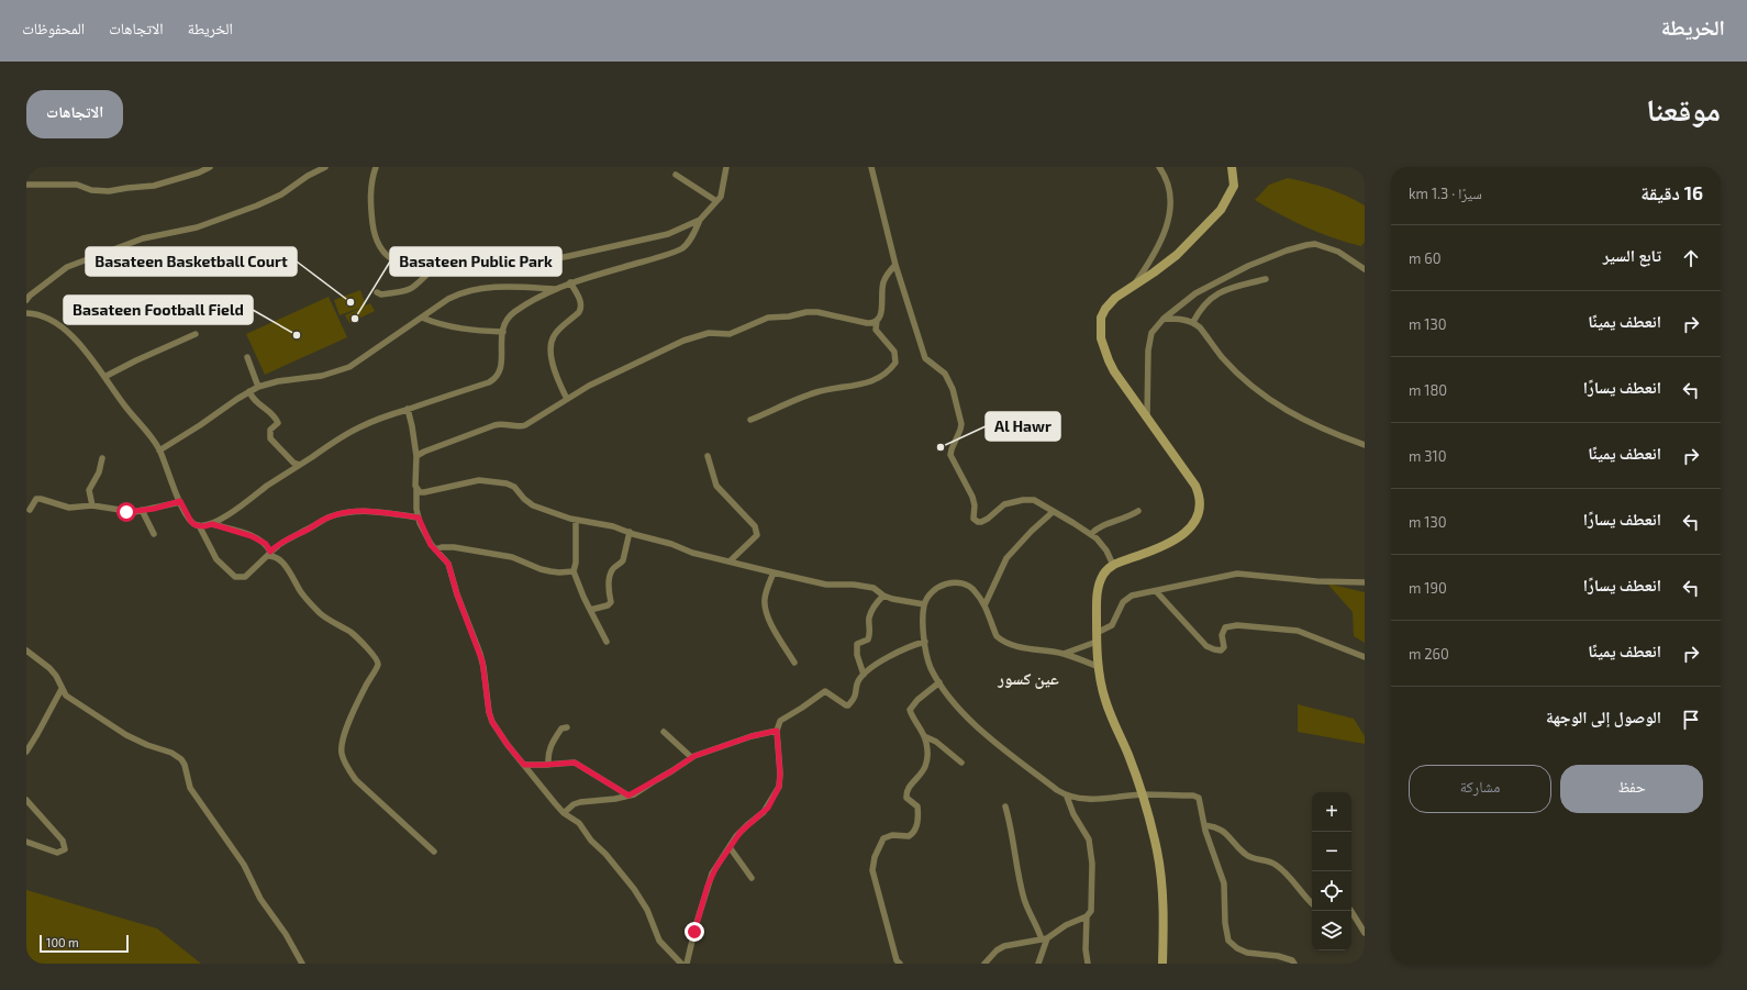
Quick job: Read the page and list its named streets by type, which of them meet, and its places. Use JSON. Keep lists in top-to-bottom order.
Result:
{
  "districts": ["عين كسور"],
  "places": [
    "Basateen Basketball Court",
    "Basateen Public Park",
    "Basateen Football Field",
    "Al Hawr"
  ],
  "scale_bar": "100 m",
  "page": {
    "header": "الخريطة",
    "nav": ["الخريطة", "الاتجاهات", "المحفوظات"],
    "title": "موقعنا",
    "buttons": [
      "الاتجاهات",
      ["حفظ", "مشاركة"]
    ],
    "heading": ["16 دقيقة", "سيرًا · 1.3 km"],
    "list": [
      ["تابع السير", "60 m"],
      ["انعطف يمينًا", "130 m"],
      ["انعطف يسارًا", "180 m"],
      ["انعطف يمينًا", "310 m"],
      ["انعطف يسارًا", "130 m"],
      ["انعطف يسارًا", "190 m"],
      ["انعطف يمينًا", "260 m"],
      "الوصول إلى الوجهة"
    ],
    "map_buttons": ["+", "−"],
    "scale": "100 m"
  }
}
